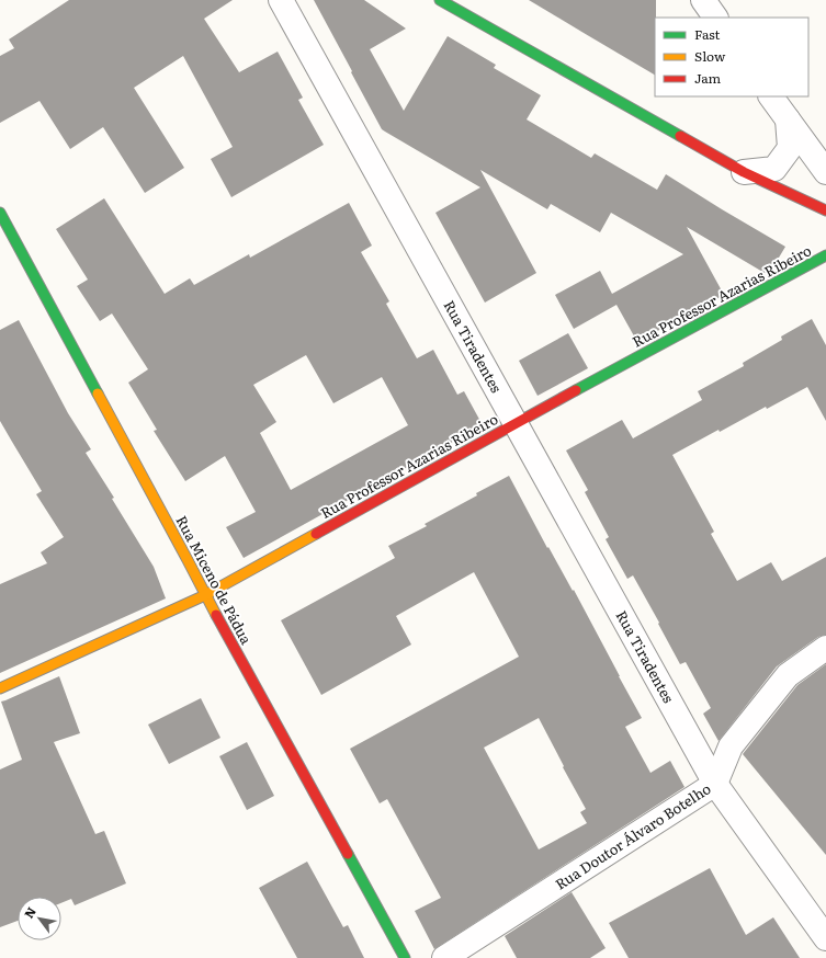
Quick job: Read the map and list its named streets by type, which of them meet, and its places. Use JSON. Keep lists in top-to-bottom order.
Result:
{
  "streets": {
    "main road": ["Rua Professor Azarias Ribeiro", "Rua Miceno de Pádua"],
    "street": ["Rua Tiradentes", "Rua Doutor Álvaro Botelho"]
  },
  "crossings": [
    ["Rua Professor Azarias Ribeiro", "Rua Tiradentes"],
    ["Rua Professor Azarias Ribeiro", "Rua Miceno de Pádua"],
    ["Rua Tiradentes", "Rua Doutor Álvaro Botelho"]
  ],
  "legend": ["Fast", "Slow", "Jam"],
  "north": "top left"
}
